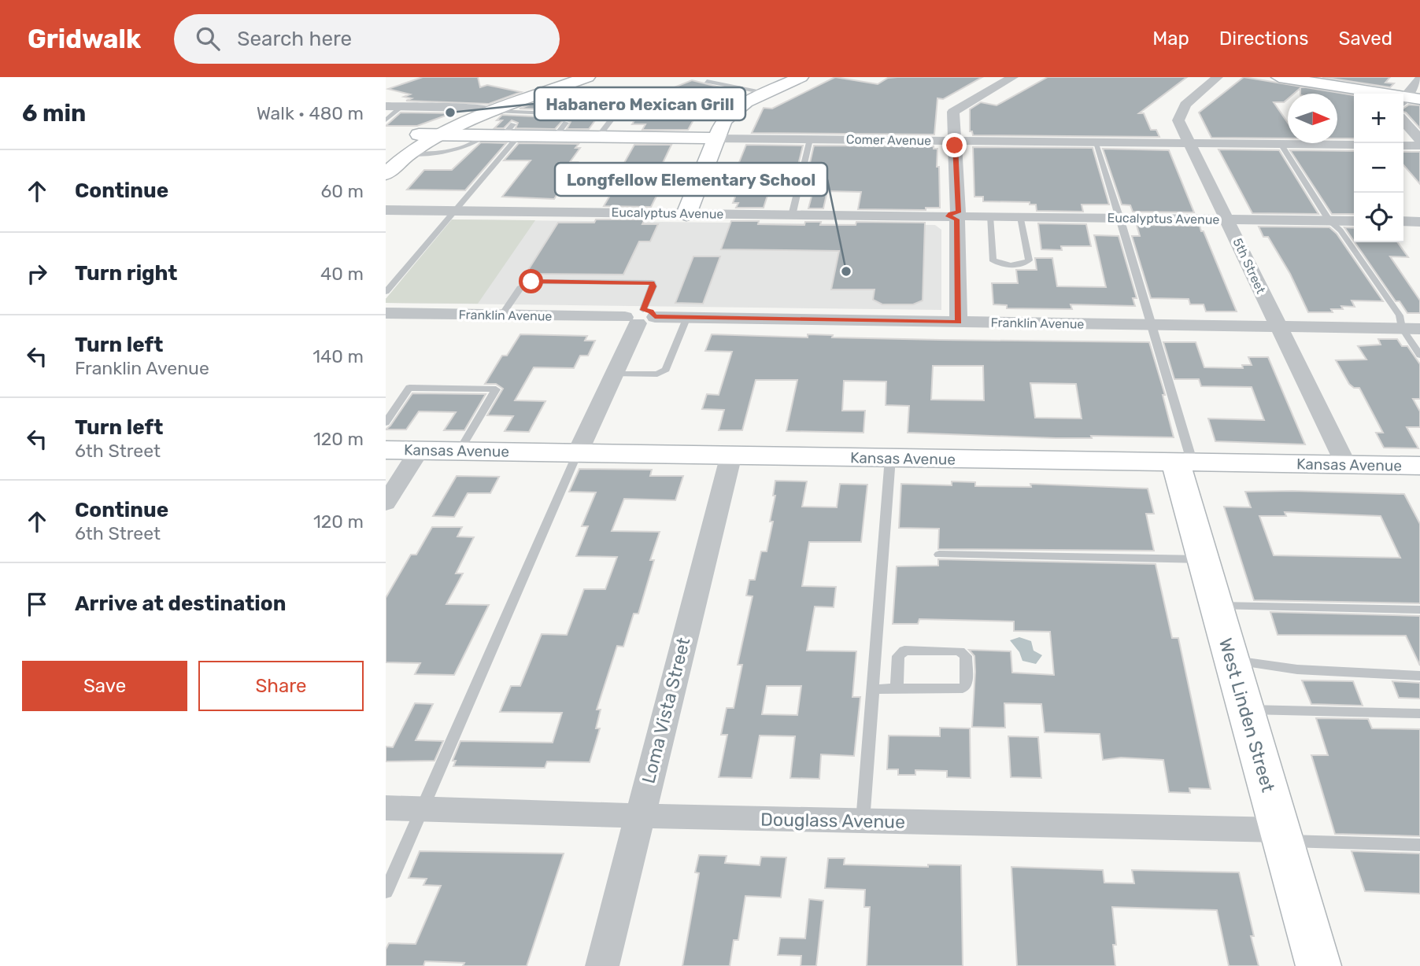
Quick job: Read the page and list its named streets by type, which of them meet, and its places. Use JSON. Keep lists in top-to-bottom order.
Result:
{
  "streets": {
    "street": [
      "Comer Avenue",
      "Eucalyptus Avenue",
      "5th Street",
      "Franklin Avenue",
      "Kansas Avenue",
      "Loma Vista Street",
      "West Linden Street",
      "Douglass Avenue"
    ]
  },
  "crossings": [
    ["Comer Avenue", "5th Street"],
    ["Eucalyptus Avenue", "5th Street"],
    ["5th Street", "Franklin Avenue"],
    ["5th Street", "Kansas Avenue"],
    ["Kansas Avenue", "Loma Vista Street"],
    ["Kansas Avenue", "West Linden Street"],
    ["Loma Vista Street", "Douglass Avenue"],
    ["West Linden Street", "Douglass Avenue"]
  ],
  "places": ["Habanero Mexican Grill", "Longfellow Elementary School"],
  "north": "right",
  "page": {
    "header": "Gridwalk",
    "search": "Search here",
    "nav": ["Map", "Directions", "Saved"],
    "heading": ["6 min", "Walk · 480 m"],
    "map_buttons": ["+", "−"],
    "list": [
      ["Continue", "60 m"],
      ["Turn right", "40 m"],
      ["Turn left", "Franklin Avenue", "140 m"],
      ["Turn left", "6th Street", "120 m"],
      ["Continue", "6th Street", "120 m"],
      "Arrive at destination"
    ],
    "buttons": ["Save", "Share"]
  }
}
